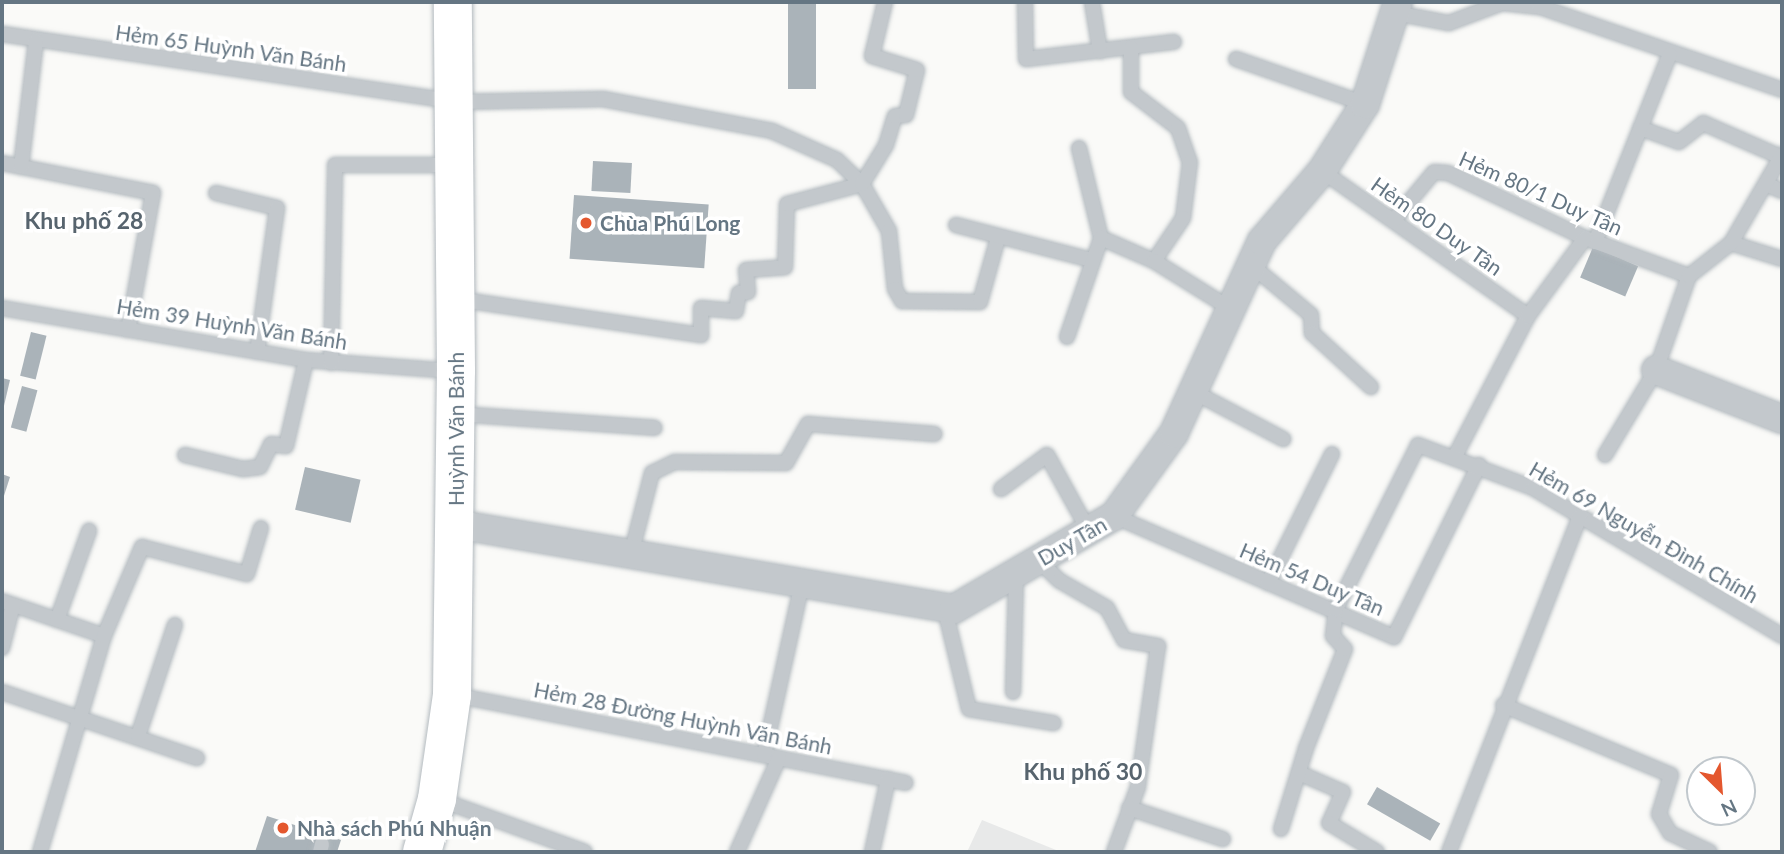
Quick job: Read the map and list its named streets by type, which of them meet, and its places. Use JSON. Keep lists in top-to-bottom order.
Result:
{
  "streets": {
    "street": ["Huỳnh Văn Bánh", "Duy Tân"],
    "lane": [
      "Hẻm 65 Huỳnh Văn Bánh",
      "Hẻm 80/1 Duy Tân",
      "Hẻm 80 Duy Tân",
      "Hẻm 39 Huỳnh Văn Bánh",
      "Hẻm 69 Nguyễn Đình Chính",
      "Hẻm 54 Duy Tân",
      "Hẻm 28 Đường Huỳnh Văn Bánh"
    ]
  },
  "crossings": [
    ["Hẻm 65 Huỳnh Văn Bánh", "Huỳnh Văn Bánh"],
    ["Hẻm 80/1 Duy Tân", "Hẻm 80 Duy Tân"],
    ["Hẻm 80 Duy Tân", "Duy Tân"],
    ["Hẻm 39 Huỳnh Văn Bánh", "Huỳnh Văn Bánh"],
    ["Huỳnh Văn Bánh", "Hẻm 28 Đường Huỳnh Văn Bánh"],
    ["Hẻm 69 Nguyễn Đình Chính", "Hẻm 54 Duy Tân"],
    ["Duy Tân", "Hẻm 54 Duy Tân"]
  ],
  "districts": ["Khu phố 28", "Khu phố 30"],
  "places": ["Chùa Phú Long", "Nhà sách Phú Nhuận"],
  "north": "bottom right"
}
